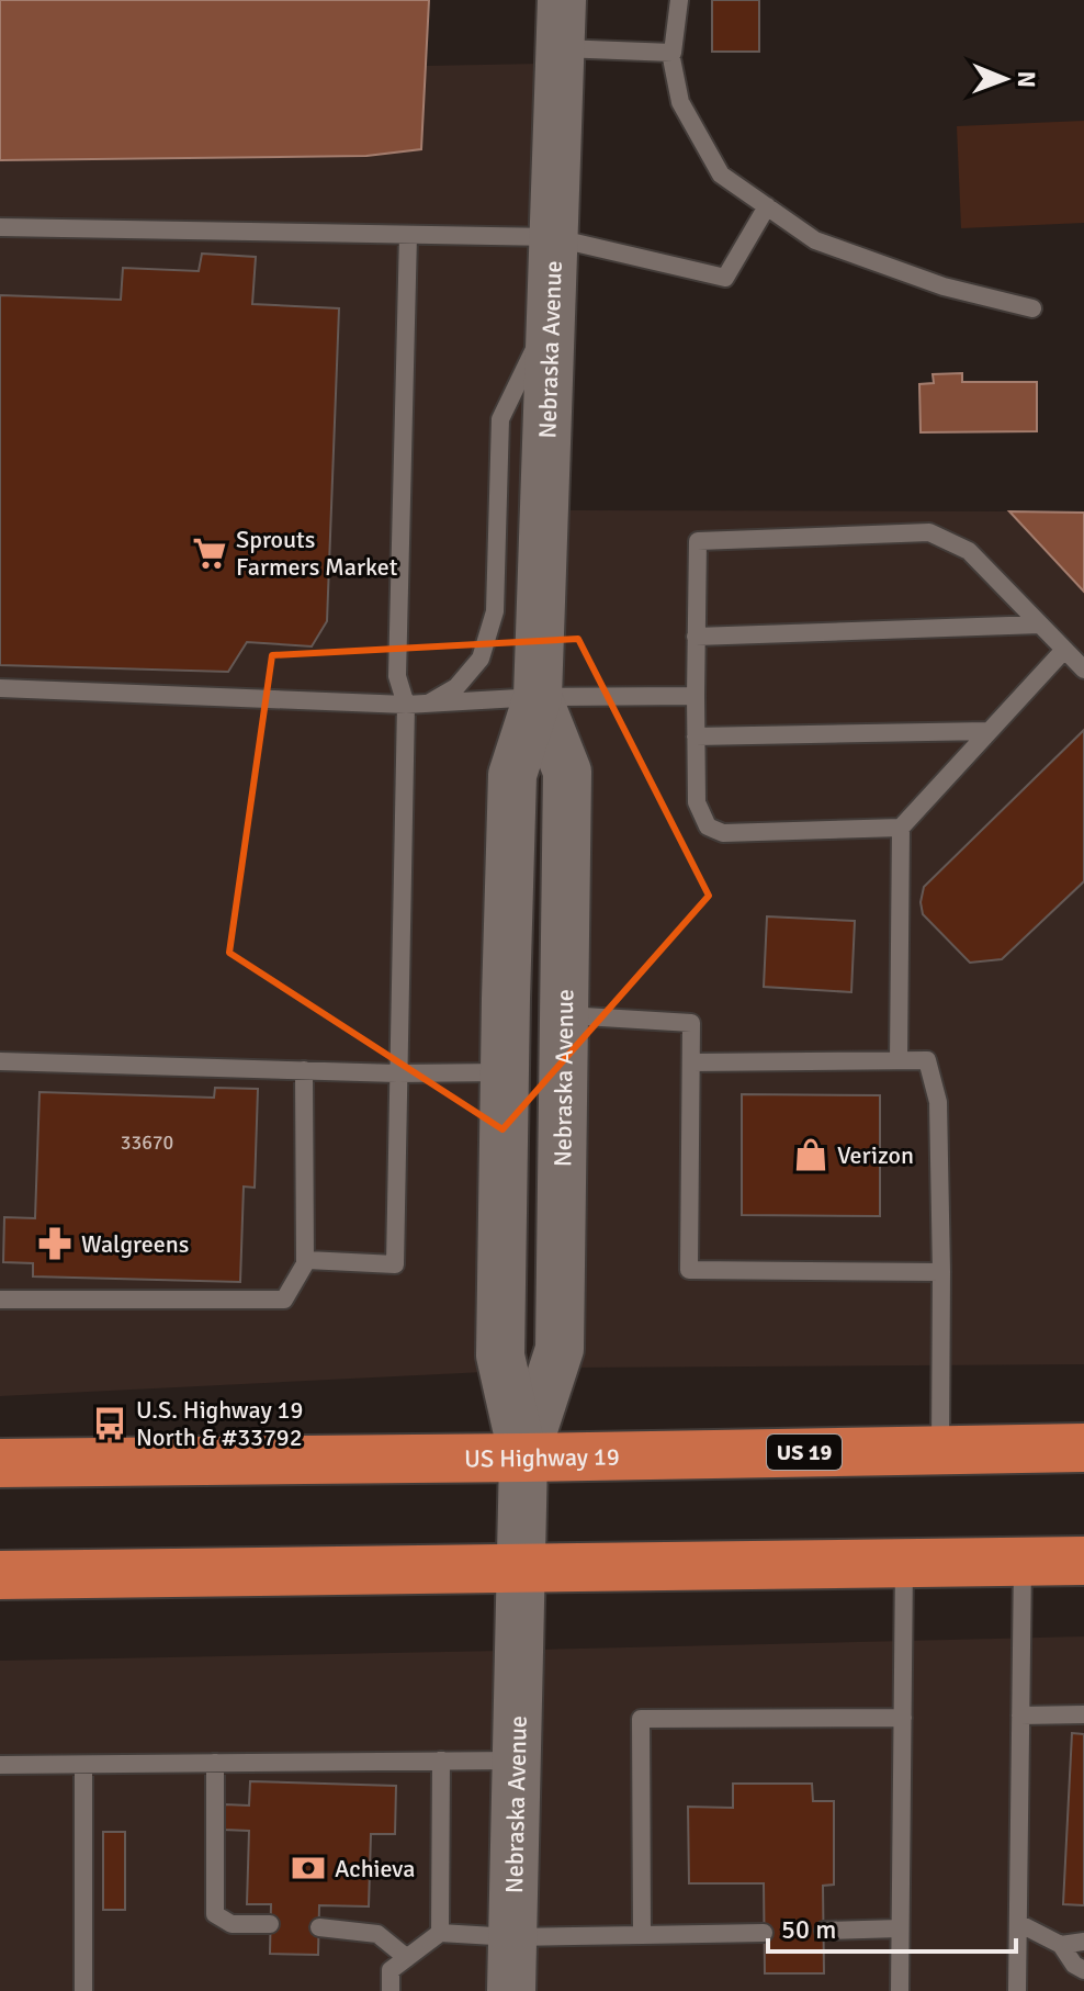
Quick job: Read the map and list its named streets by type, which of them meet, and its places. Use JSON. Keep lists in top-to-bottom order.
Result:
{
  "streets": {
    "highway": ["US 19", "US Highway 19"],
    "main road": ["Nebraska Avenue"]
  },
  "crossings": [
    ["Nebraska Avenue", "US Highway 19"]
  ],
  "places": {
    "supermarket": ["Sprouts Farmers Market"],
    "shop": ["Verizon"],
    "pharmacy": ["Walgreens"],
    "bus stop": ["U.S. Highway 19 North & #33792"],
    "bank": ["Achieva"]
  },
  "house_numbers": ["33670"],
  "scale_bar": "50 m",
  "north": "right"
}
